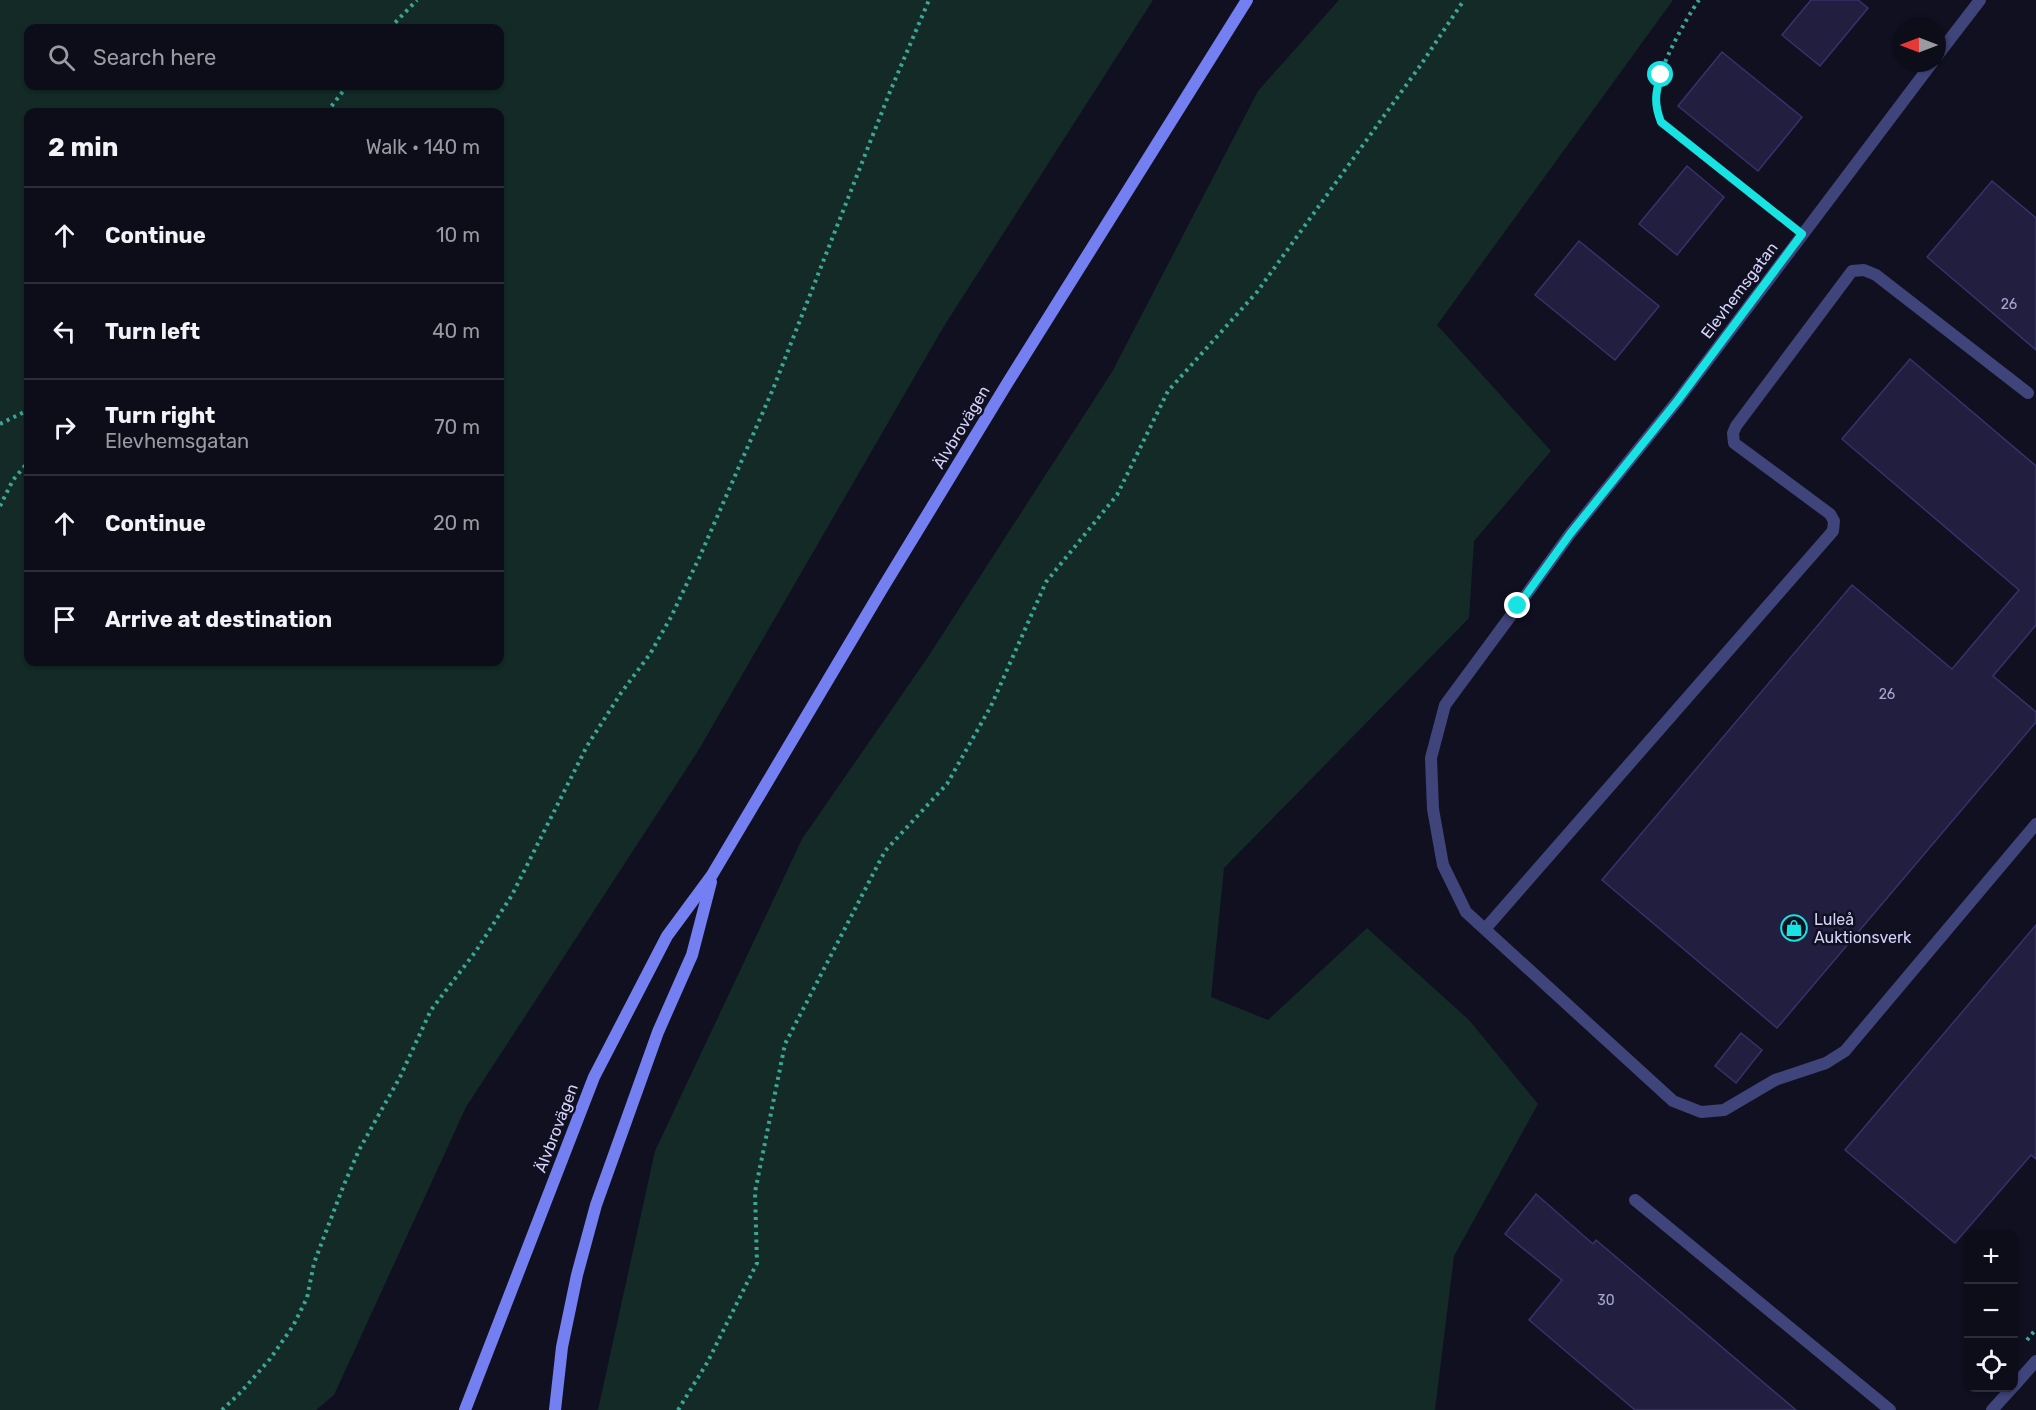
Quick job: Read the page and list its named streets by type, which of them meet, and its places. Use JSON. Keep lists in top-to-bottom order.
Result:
{
  "streets": {
    "main road": ["Älvbrovägen"],
    "street": ["Elevhemsgatan"]
  },
  "places": {
    "shop": ["Luleå Auktionsverk"]
  },
  "house_numbers": ["26", "26", "30"],
  "north": "left",
  "page": {
    "search": "Search here",
    "heading": ["2 min", "Walk · 140 m"],
    "list": [
      ["Continue", "10 m"],
      ["Turn left", "40 m"],
      ["Turn right", "Elevhemsgatan", "70 m"],
      ["Continue", "20 m"],
      "Arrive at destination"
    ],
    "map_buttons": ["+", "−"]
  }
}
